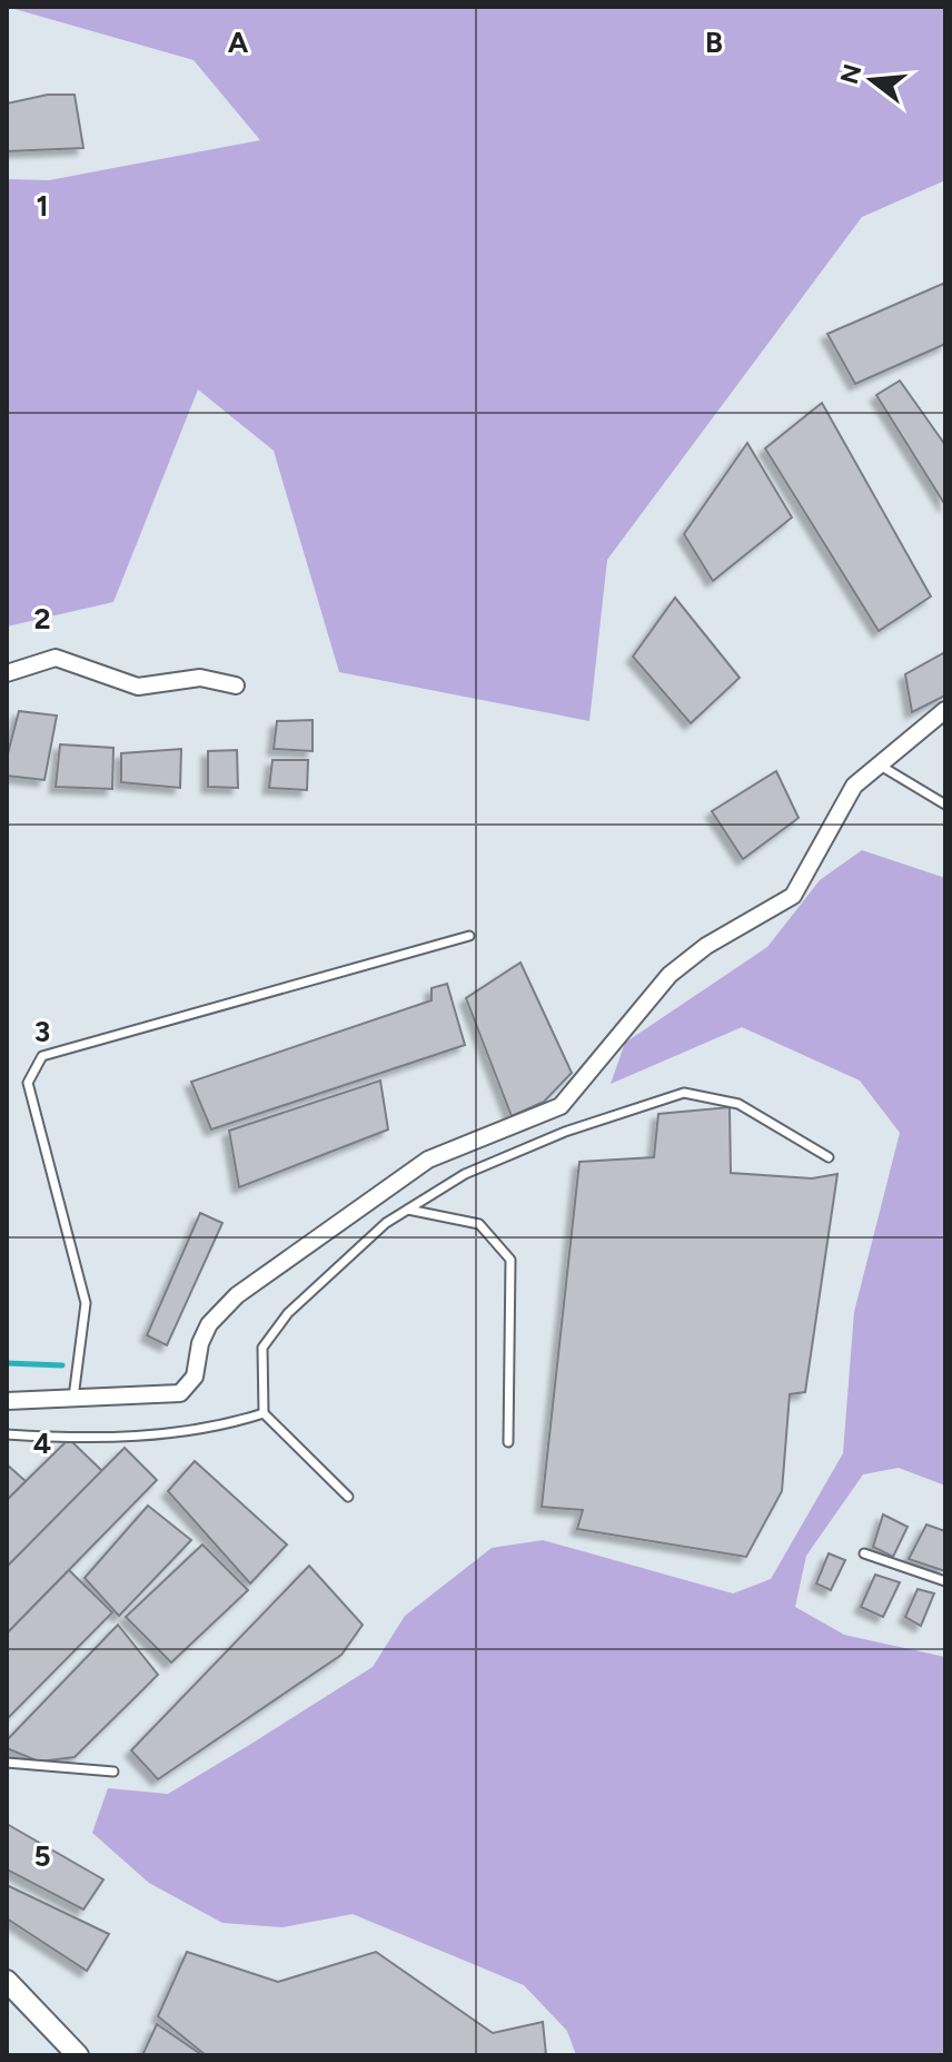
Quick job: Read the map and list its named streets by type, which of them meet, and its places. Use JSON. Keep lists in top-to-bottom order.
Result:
{
  "north": "left",
  "grid": {
    "columns": ["A", "B"],
    "rows": [
      "1",
      "2",
      "3",
      "4",
      "5"
    ]
  }
}
